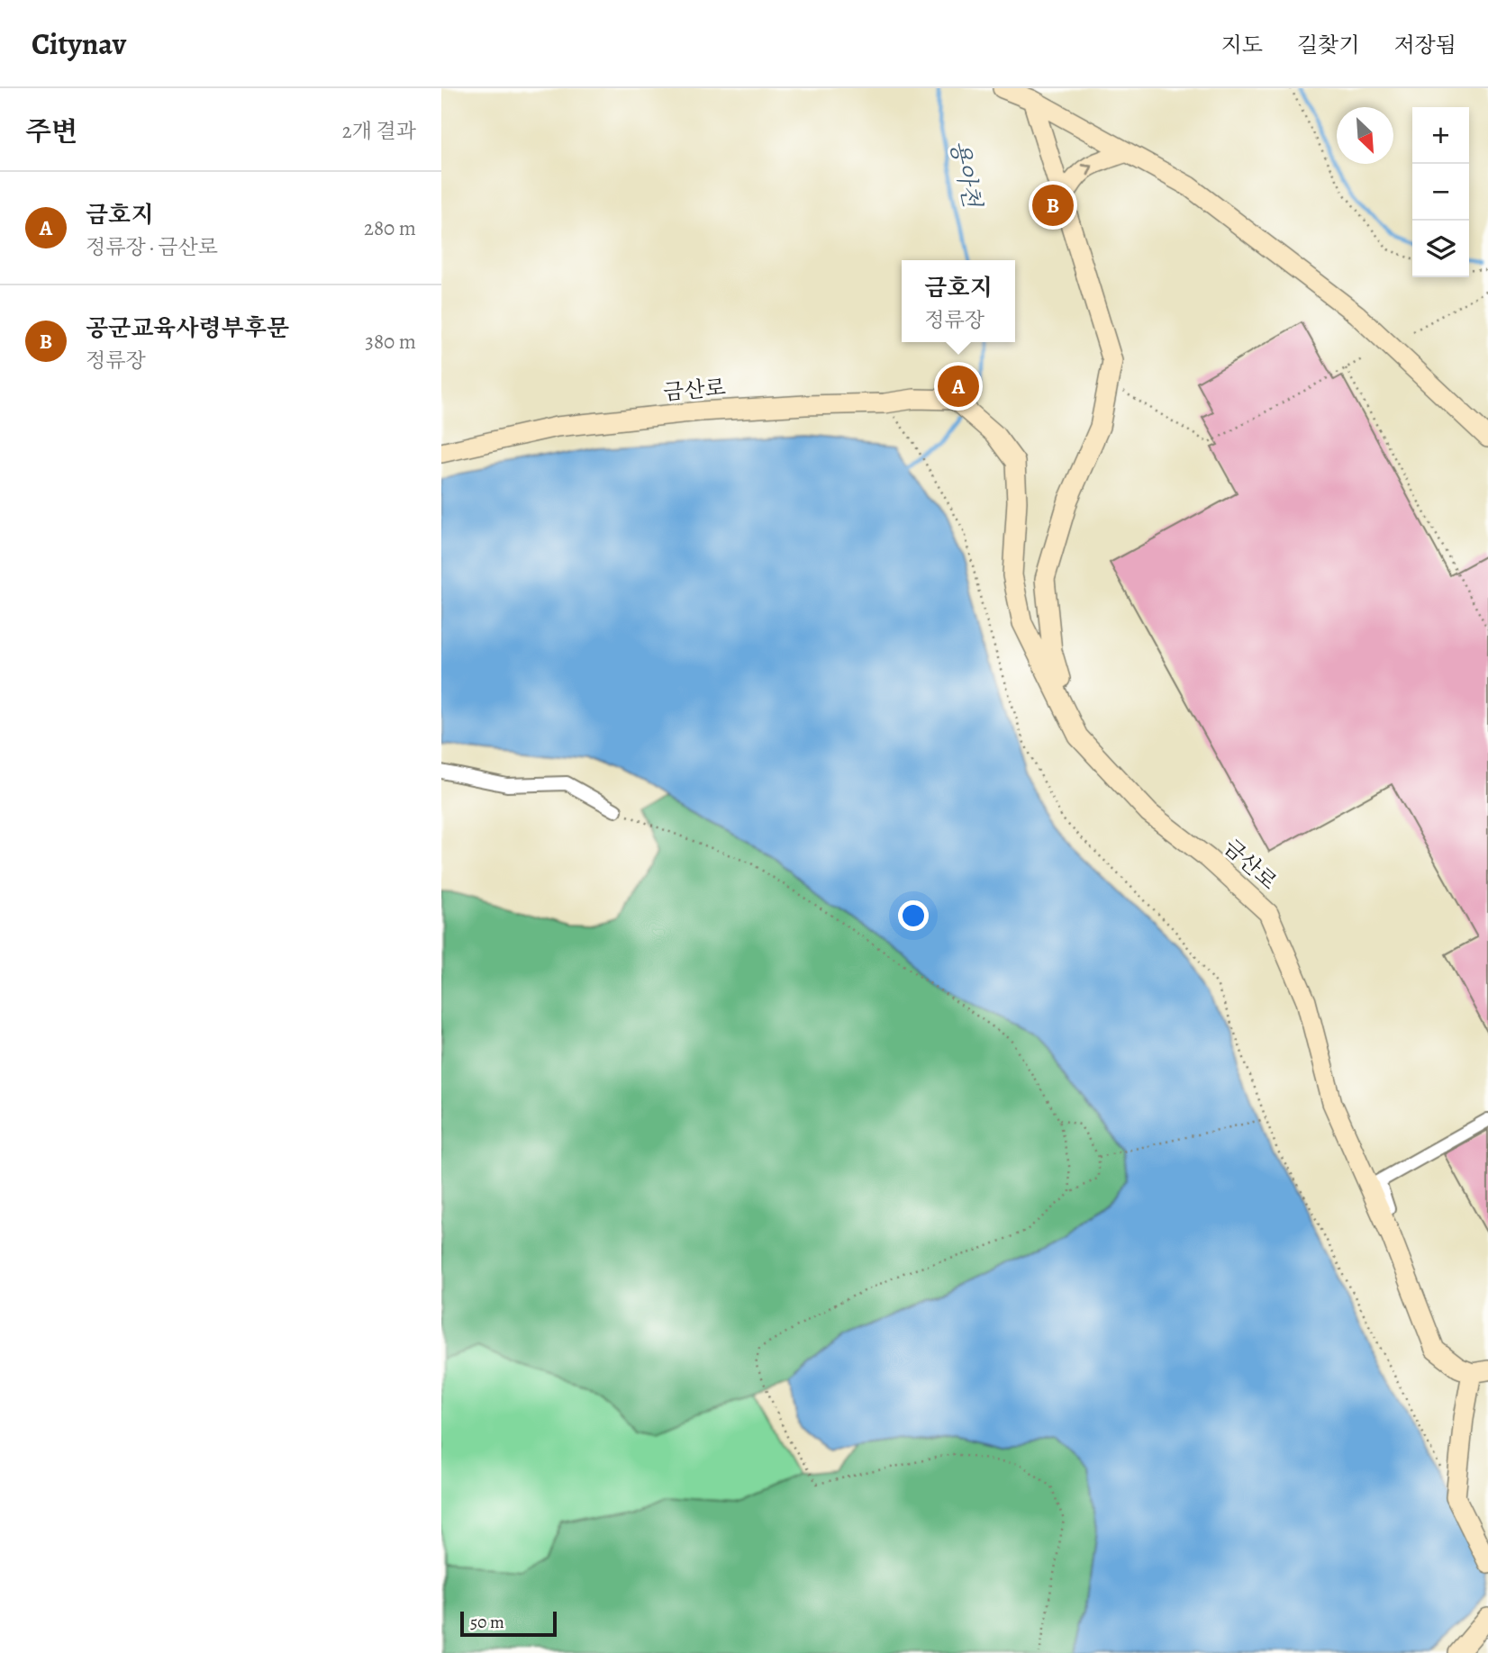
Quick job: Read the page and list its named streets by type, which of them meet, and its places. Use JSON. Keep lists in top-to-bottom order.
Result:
{
  "streets": {
    "street": ["금산로"]
  },
  "water": ["용아천"],
  "scale_bar": "50 m",
  "north": "bottom right",
  "page": {
    "header": "Citynav",
    "nav": ["지도", "길찾기", "저장됨"],
    "heading": ["주변", "2개 결과"],
    "map_buttons": ["+", "−"],
    "list": [
      {
        "mark": "A",
        "name": "금호지",
        "note": "정류장 · 금산로",
        "value": "280 m"
      },
      {
        "mark": "B",
        "name": "공군교육사령부후문",
        "note": "정류장",
        "value": "380 m"
      }
    ],
    "pins": ["B", "A"],
    "popup": ["금호지", "정류장"],
    "scale": "50 m"
  }
}
